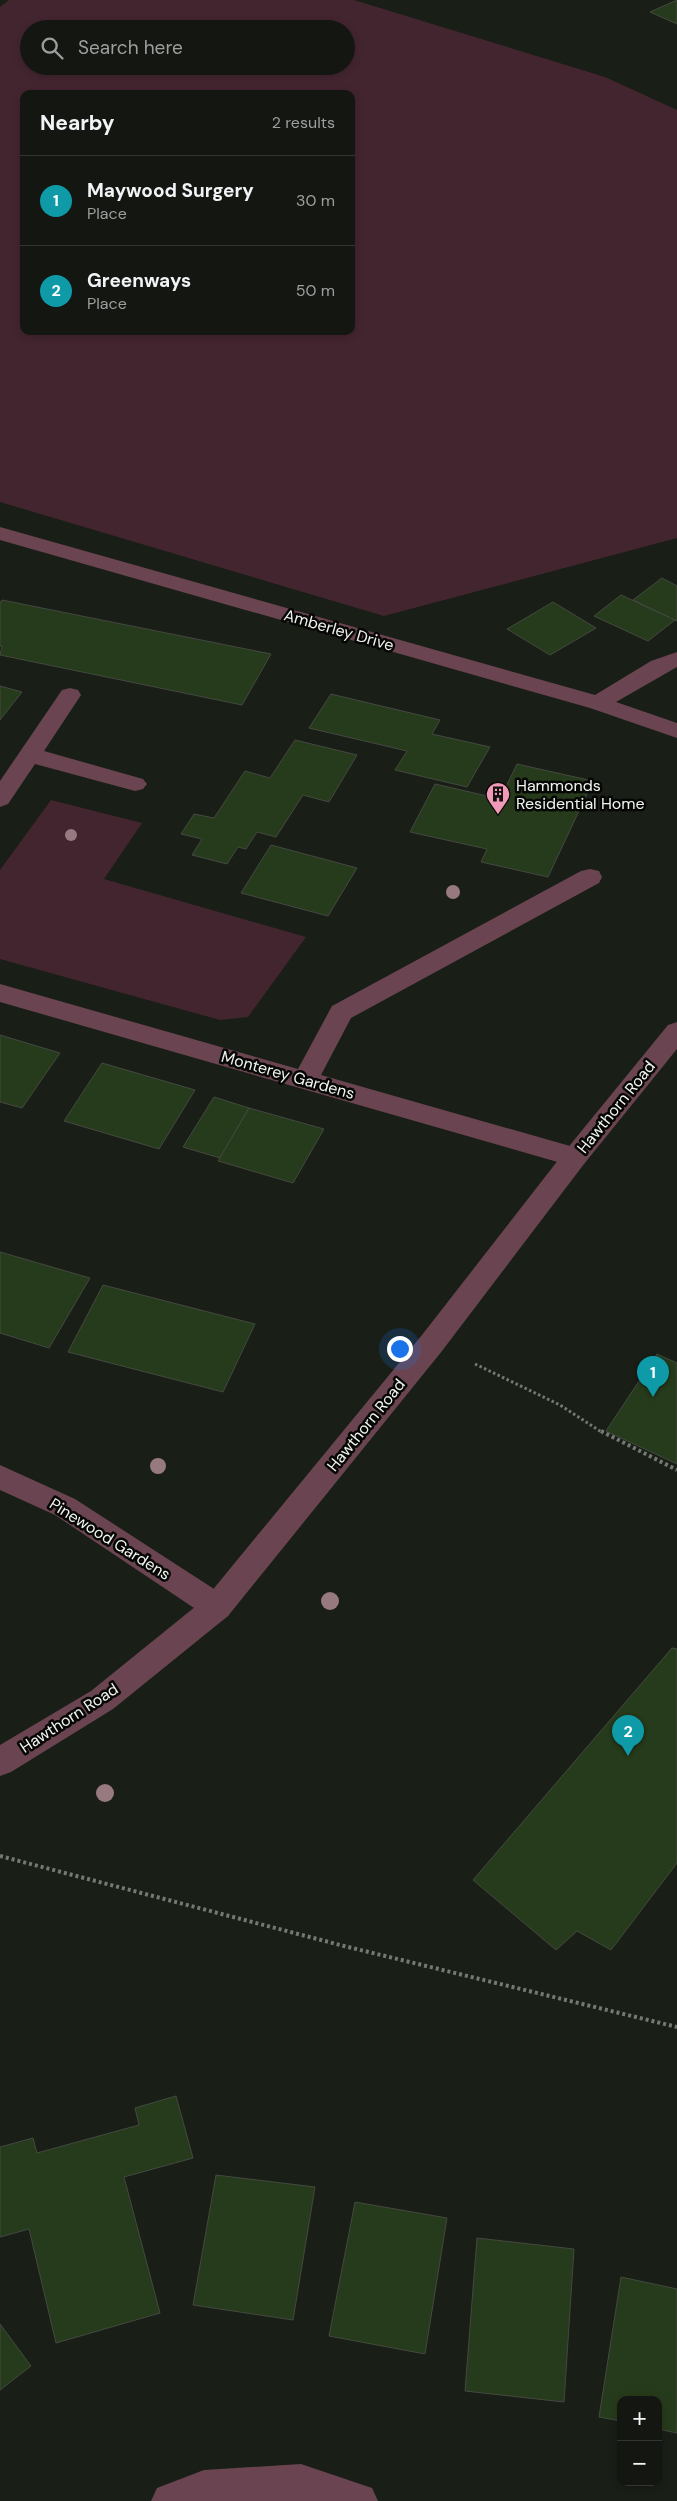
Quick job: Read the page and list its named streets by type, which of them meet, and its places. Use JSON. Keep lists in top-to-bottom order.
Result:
{
  "streets": {
    "street": [
      "Amberley Drive",
      "Monterey Gardens",
      "Hawthorn Road",
      "Pinewood Gardens"
    ]
  },
  "crossings": [
    ["Monterey Gardens", "Hawthorn Road"],
    ["Hawthorn Road", "Pinewood Gardens"]
  ],
  "places": {
    "building": ["Hammonds Residential Home"]
  },
  "page": {
    "search": "Search here",
    "heading": ["Nearby", "2 results"],
    "list": [
      {
        "mark": "1",
        "name": "Maywood Surgery",
        "note": "Place",
        "value": "30 m"
      },
      {
        "mark": "2",
        "name": "Greenways",
        "note": "Place",
        "value": "50 m"
      }
    ],
    "pins": ["1", "2"],
    "map_buttons": ["+", "−"]
  }
}
